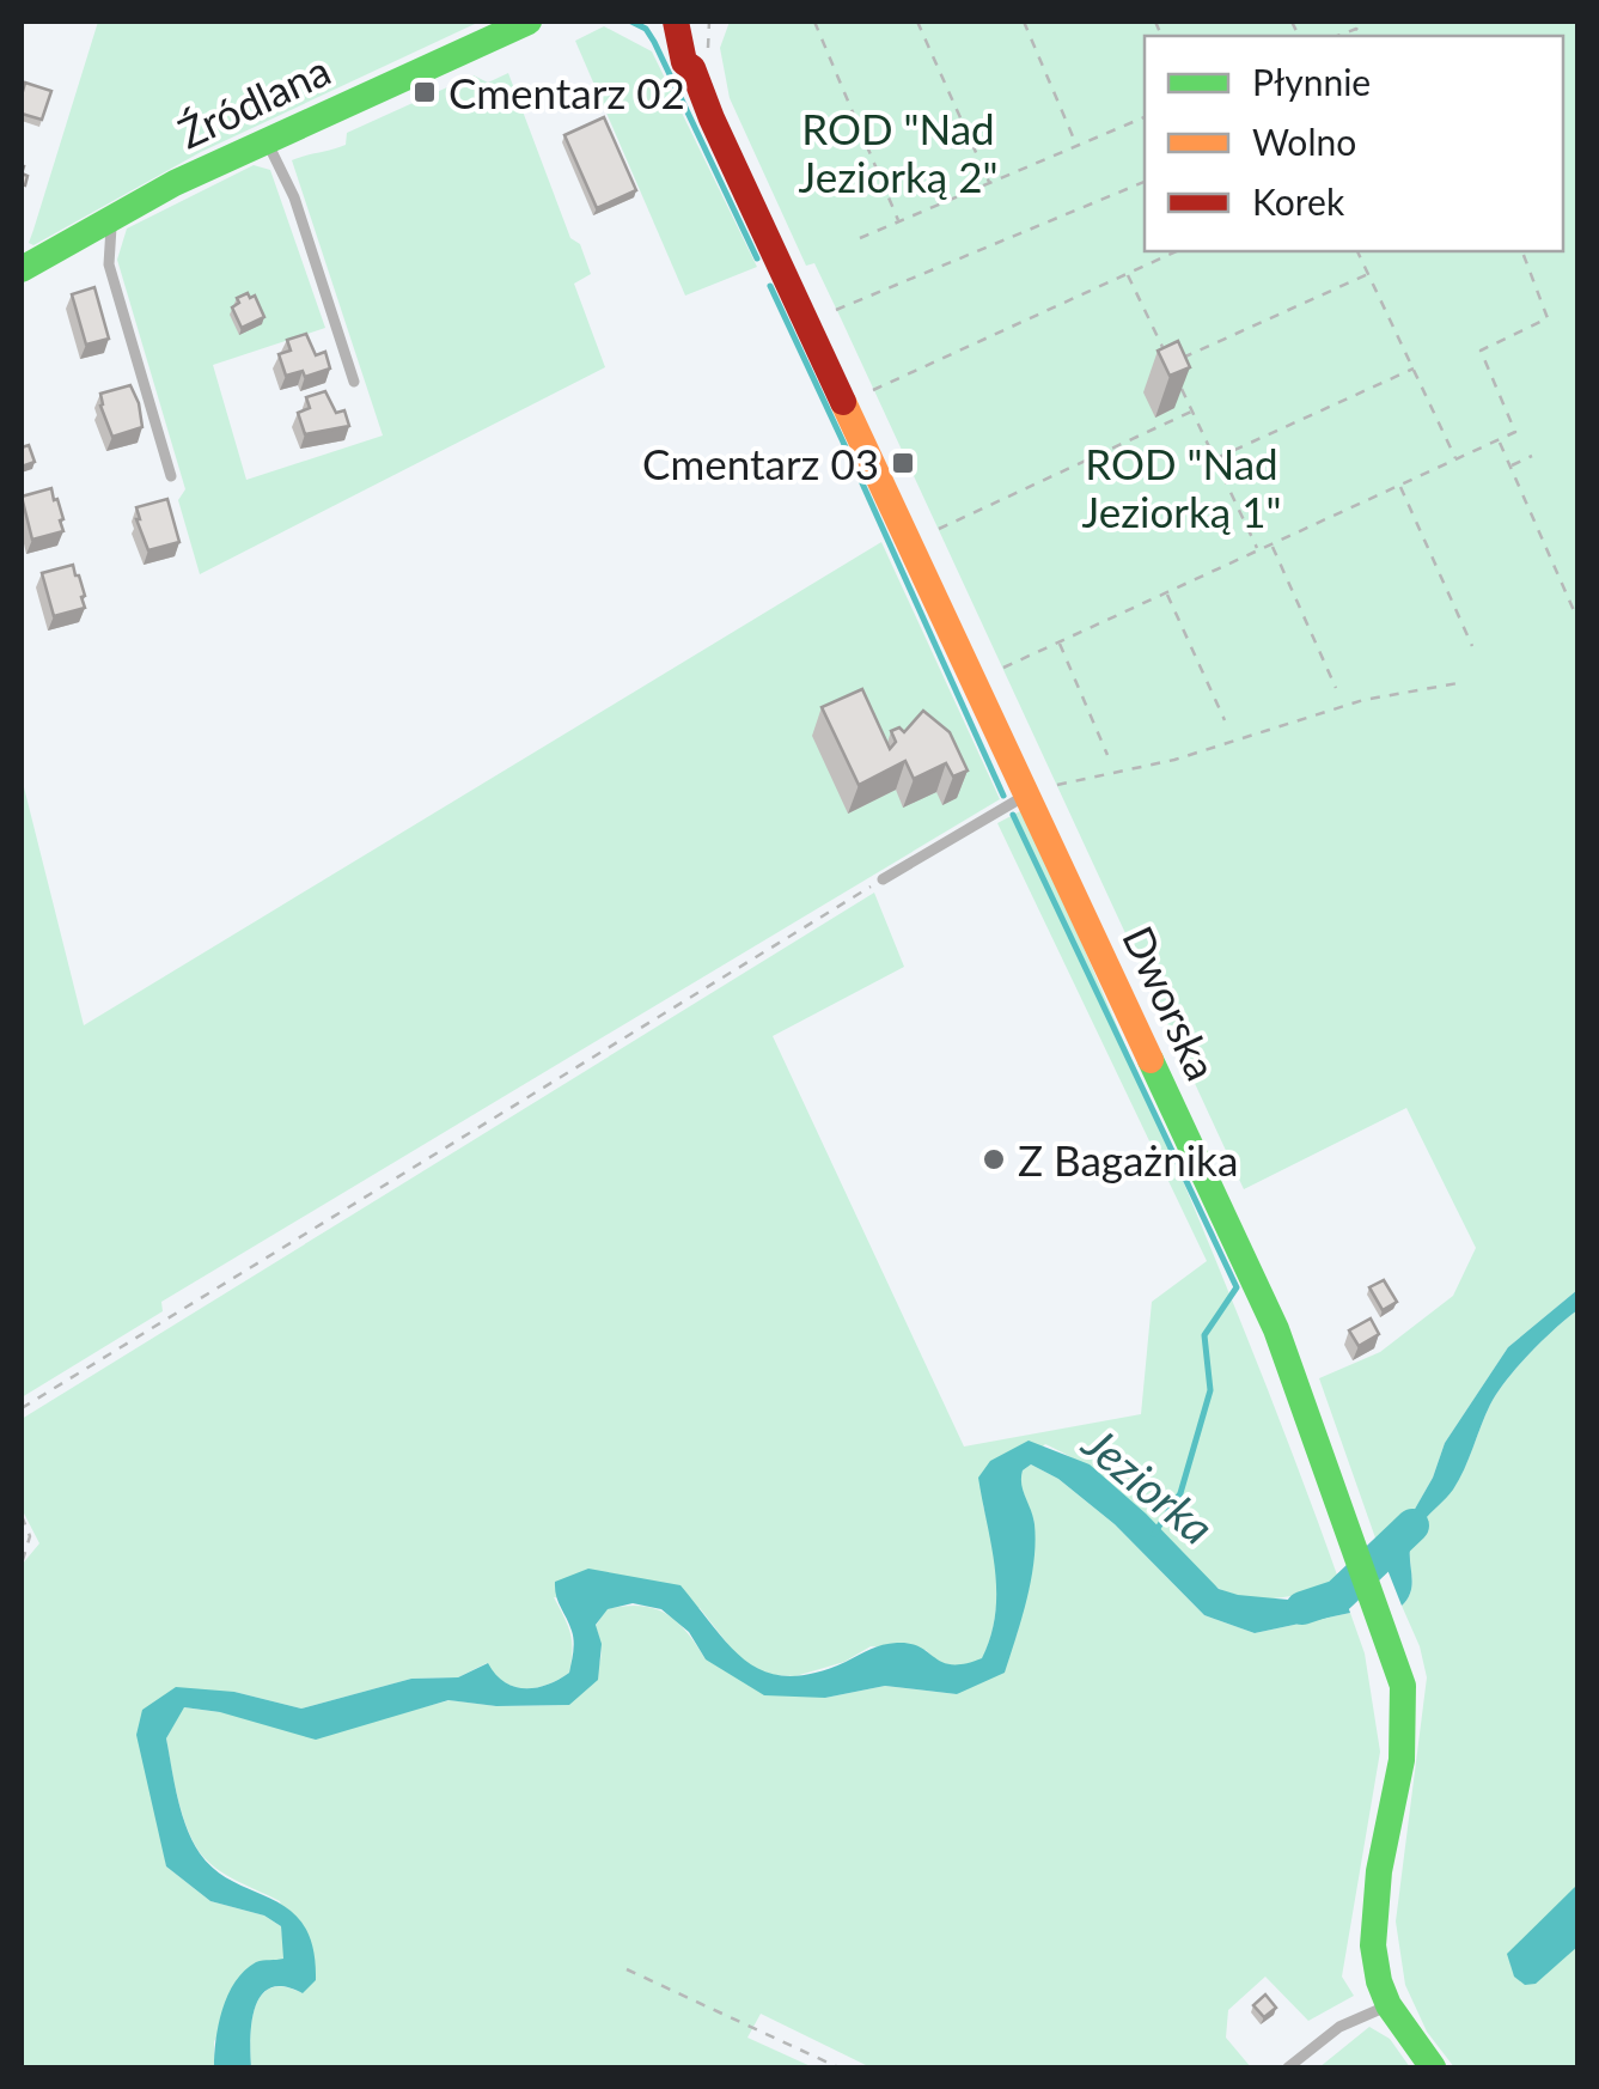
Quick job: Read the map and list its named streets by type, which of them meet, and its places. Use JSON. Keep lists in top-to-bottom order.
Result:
{
  "streets": {
    "street": ["Źródlana", "Dworska"]
  },
  "water": ["Jeziorka"],
  "parks": ["ROD \"Nad Jeziorką 2\"", "ROD \"Nad Jeziorką 1\""],
  "places": {
    "transit": ["Cmentarz 02", "Cmentarz 03"],
    "other": ["Z Bagażnika"]
  },
  "legend": ["Płynnie", "Wolno", "Korek"]
}
